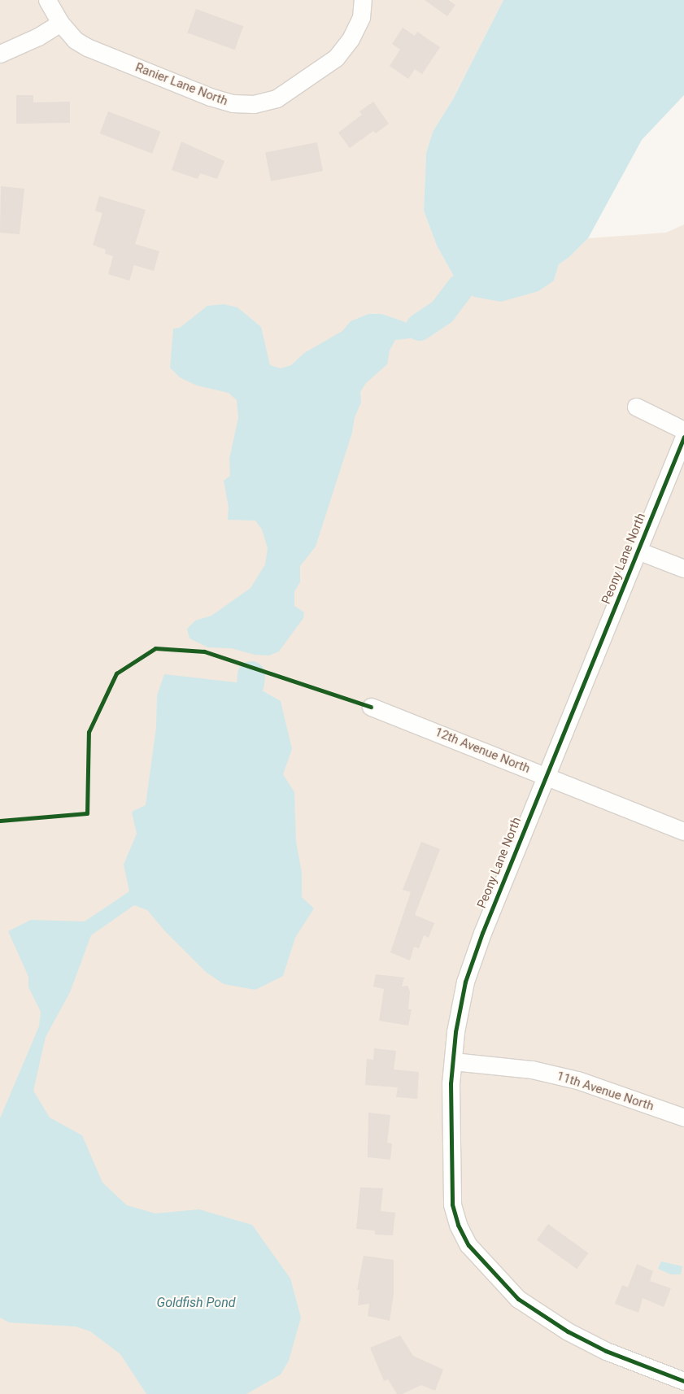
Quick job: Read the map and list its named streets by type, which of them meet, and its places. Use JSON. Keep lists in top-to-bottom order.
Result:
{
  "streets": {
    "street": [
      "Ranier Lane North",
      "Peony Lane North",
      "12th Avenue North",
      "11th Avenue North"
    ]
  },
  "crossings": [
    ["Peony Lane North", "12th Avenue North"],
    ["Peony Lane North", "11th Avenue North"]
  ],
  "water": ["Goldfish Pond"]
}
